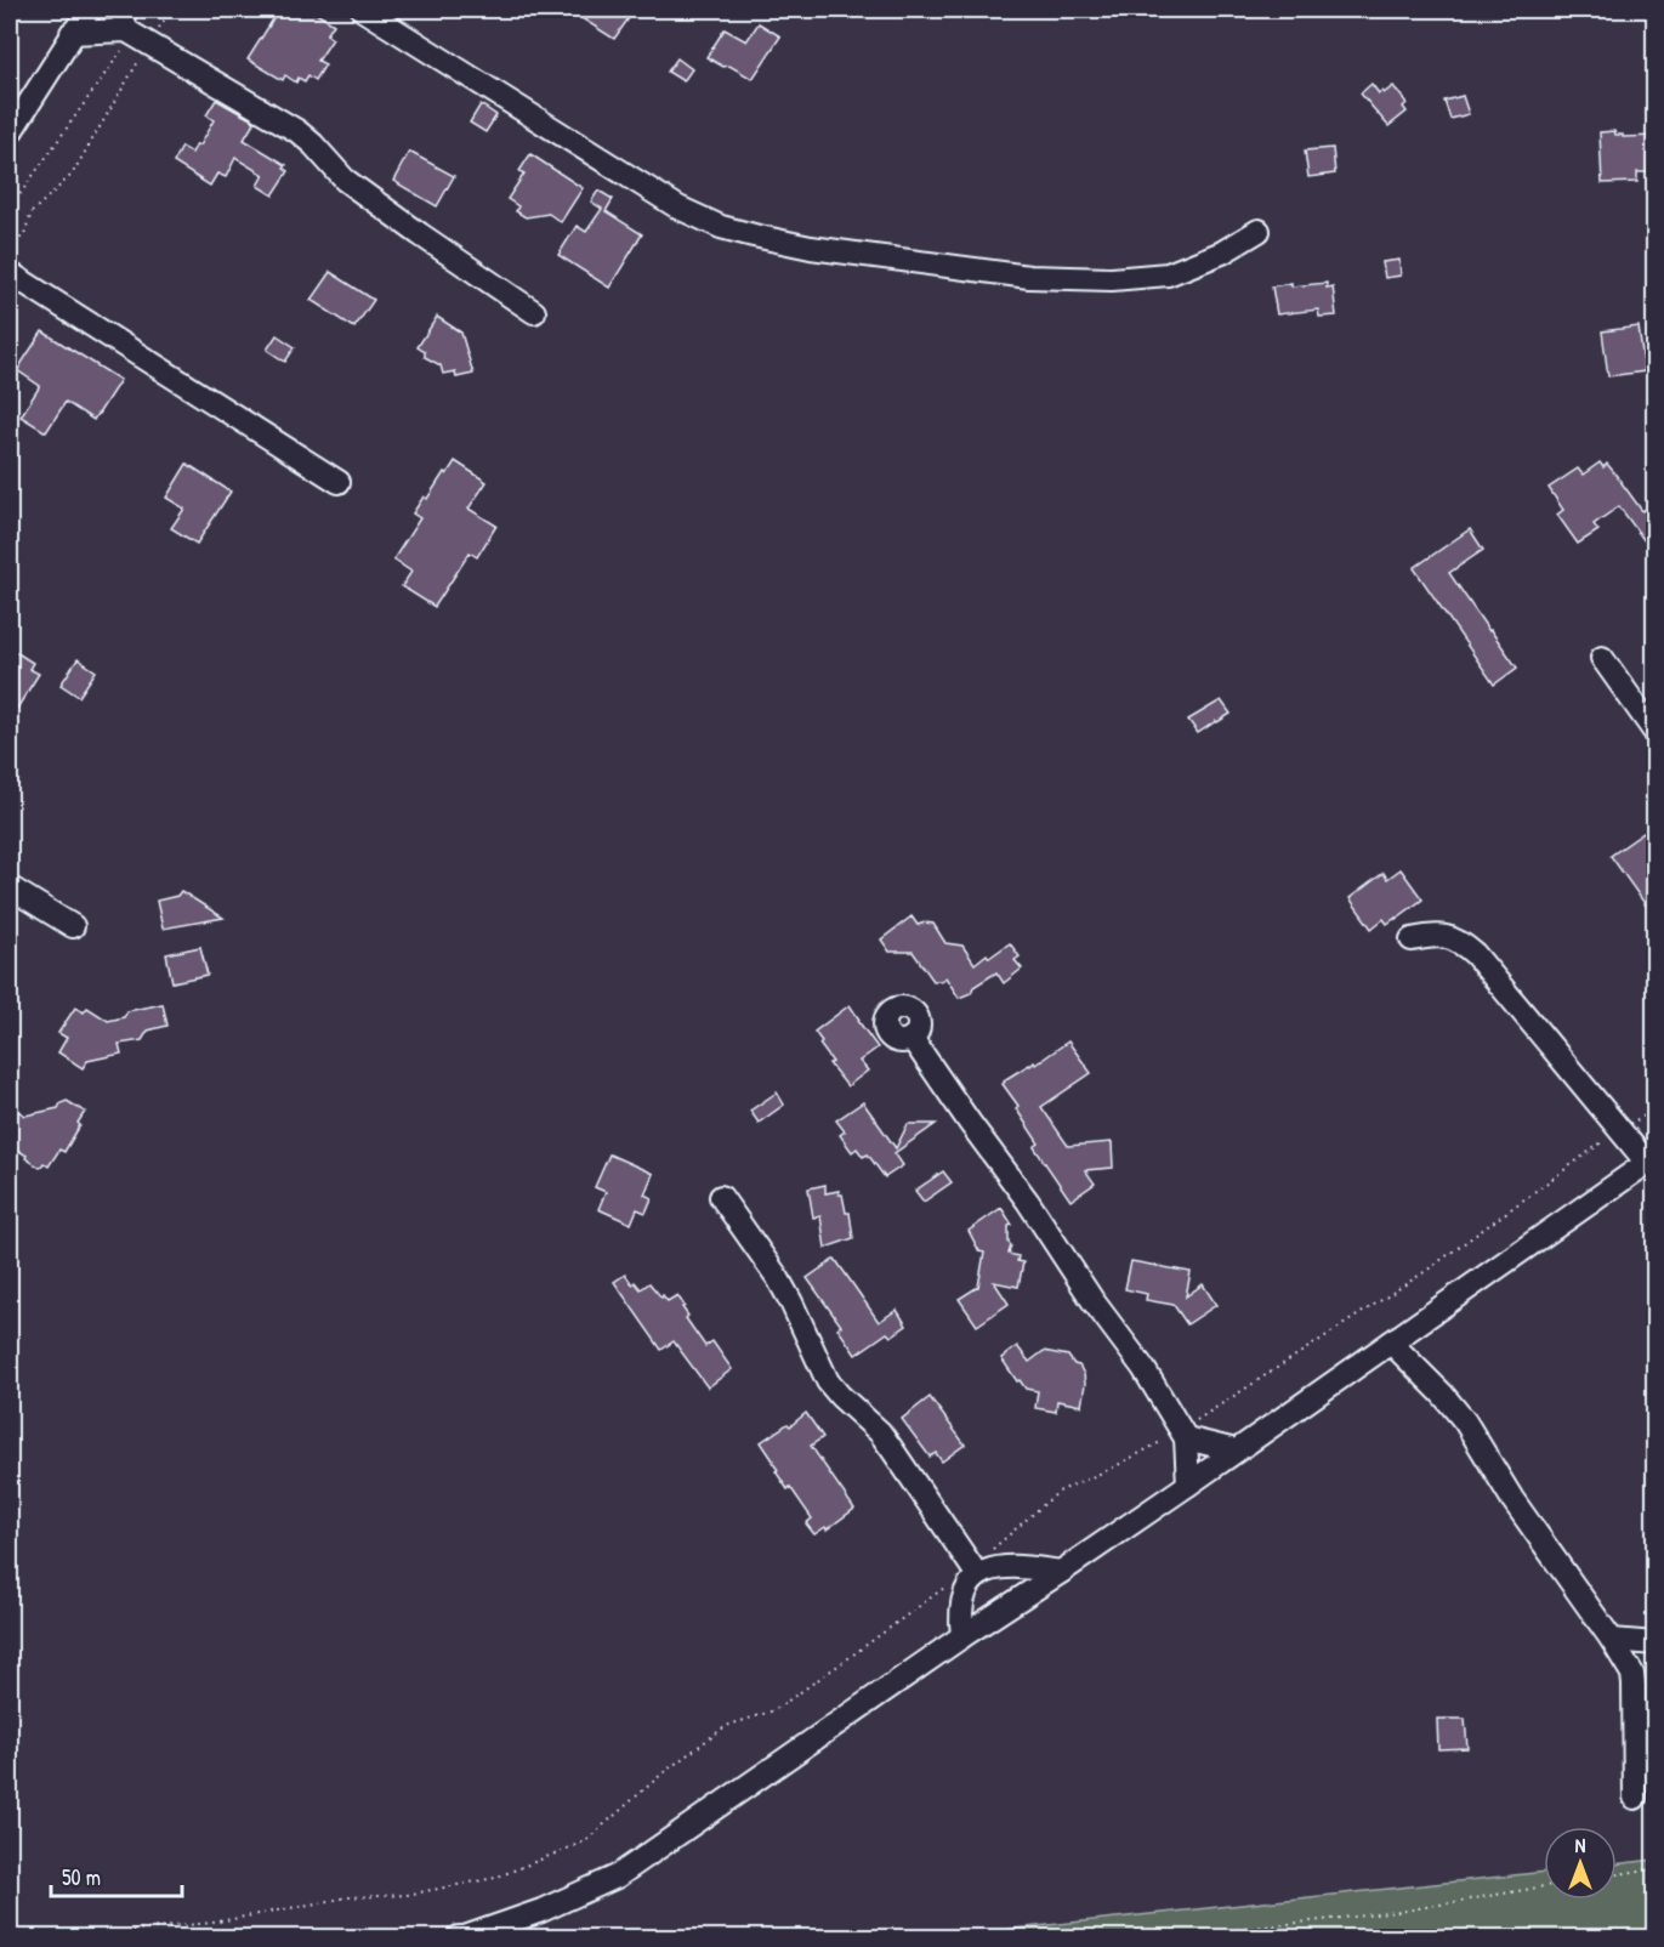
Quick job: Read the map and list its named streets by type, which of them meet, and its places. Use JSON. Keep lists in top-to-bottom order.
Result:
{
  "scale_bar": "50 m",
  "north": "top"
}
